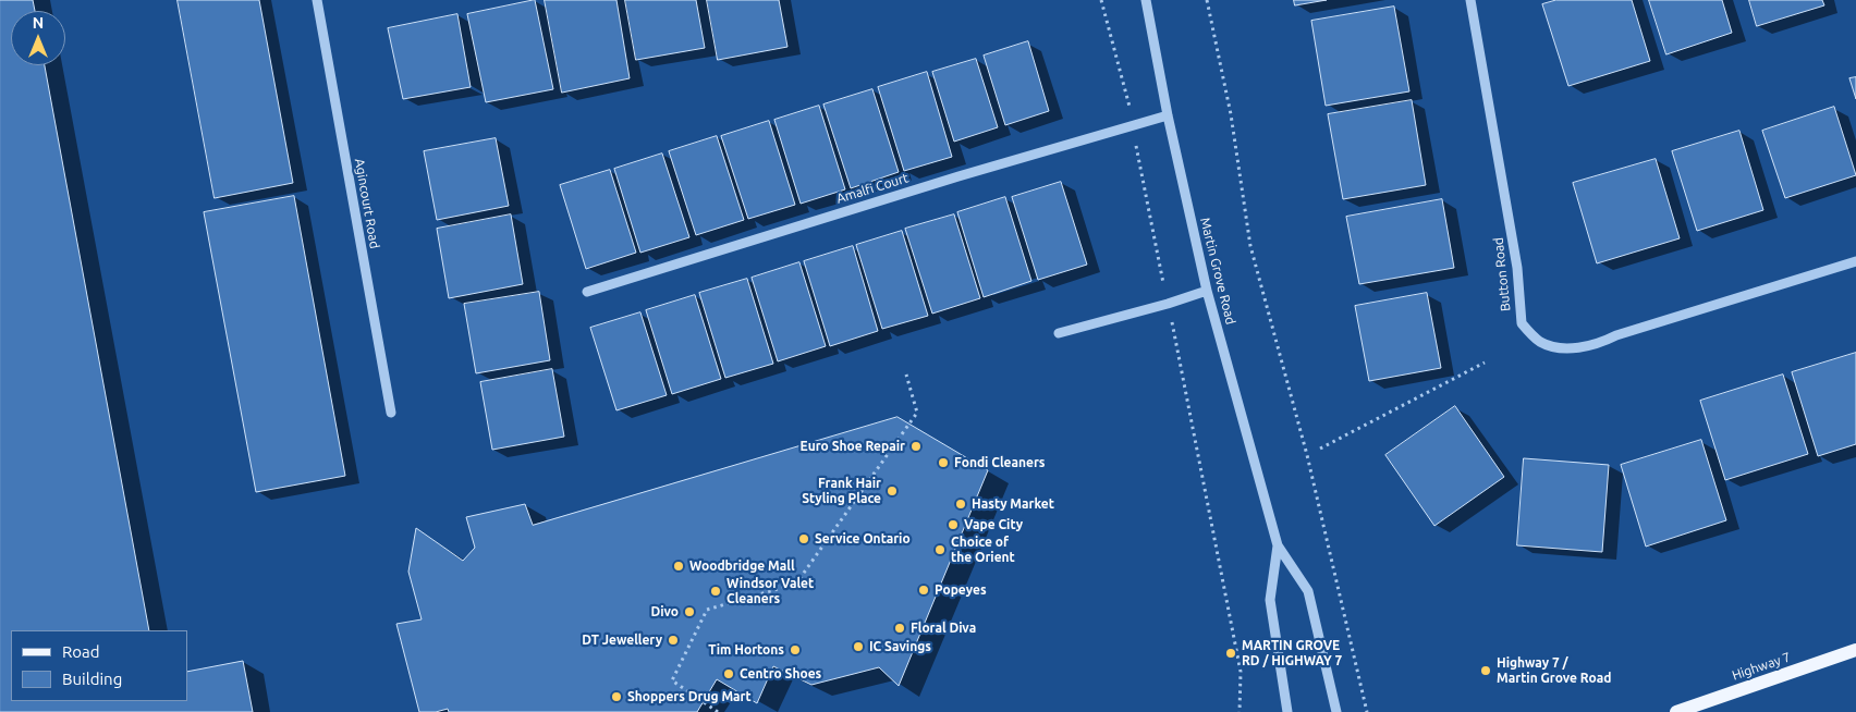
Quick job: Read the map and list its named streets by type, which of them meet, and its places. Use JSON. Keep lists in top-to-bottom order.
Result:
{
  "streets": {
    "main road": ["Highway 7"],
    "street": [
      "Amalfi Court",
      "Agincourt Road",
      "Martin Grove Road",
      "Button Road"
    ]
  },
  "crossings": [
    ["Amalfi Court", "Martin Grove Road"]
  ],
  "places": [
    "Euro Shoe Repair",
    "Fondi Cleaners",
    "Frank Hair Styling Place",
    "Hasty Market",
    "Vape City",
    "Service Ontario",
    "Choice of the Orient",
    "Woodbridge Mall",
    "Popeyes",
    "Windsor Valet Cleaners",
    "Divo",
    "Floral Diva",
    "DT Jewellery",
    "IC Savings",
    "Tim Hortons",
    "MARTIN GROVE RD / HIGHWAY 7",
    "Highway 7 / Martin Grove Road",
    "Centro Shoes",
    "Shoppers Drug Mart"
  ],
  "legend": ["Road", "Building"],
  "north": "top"
}
